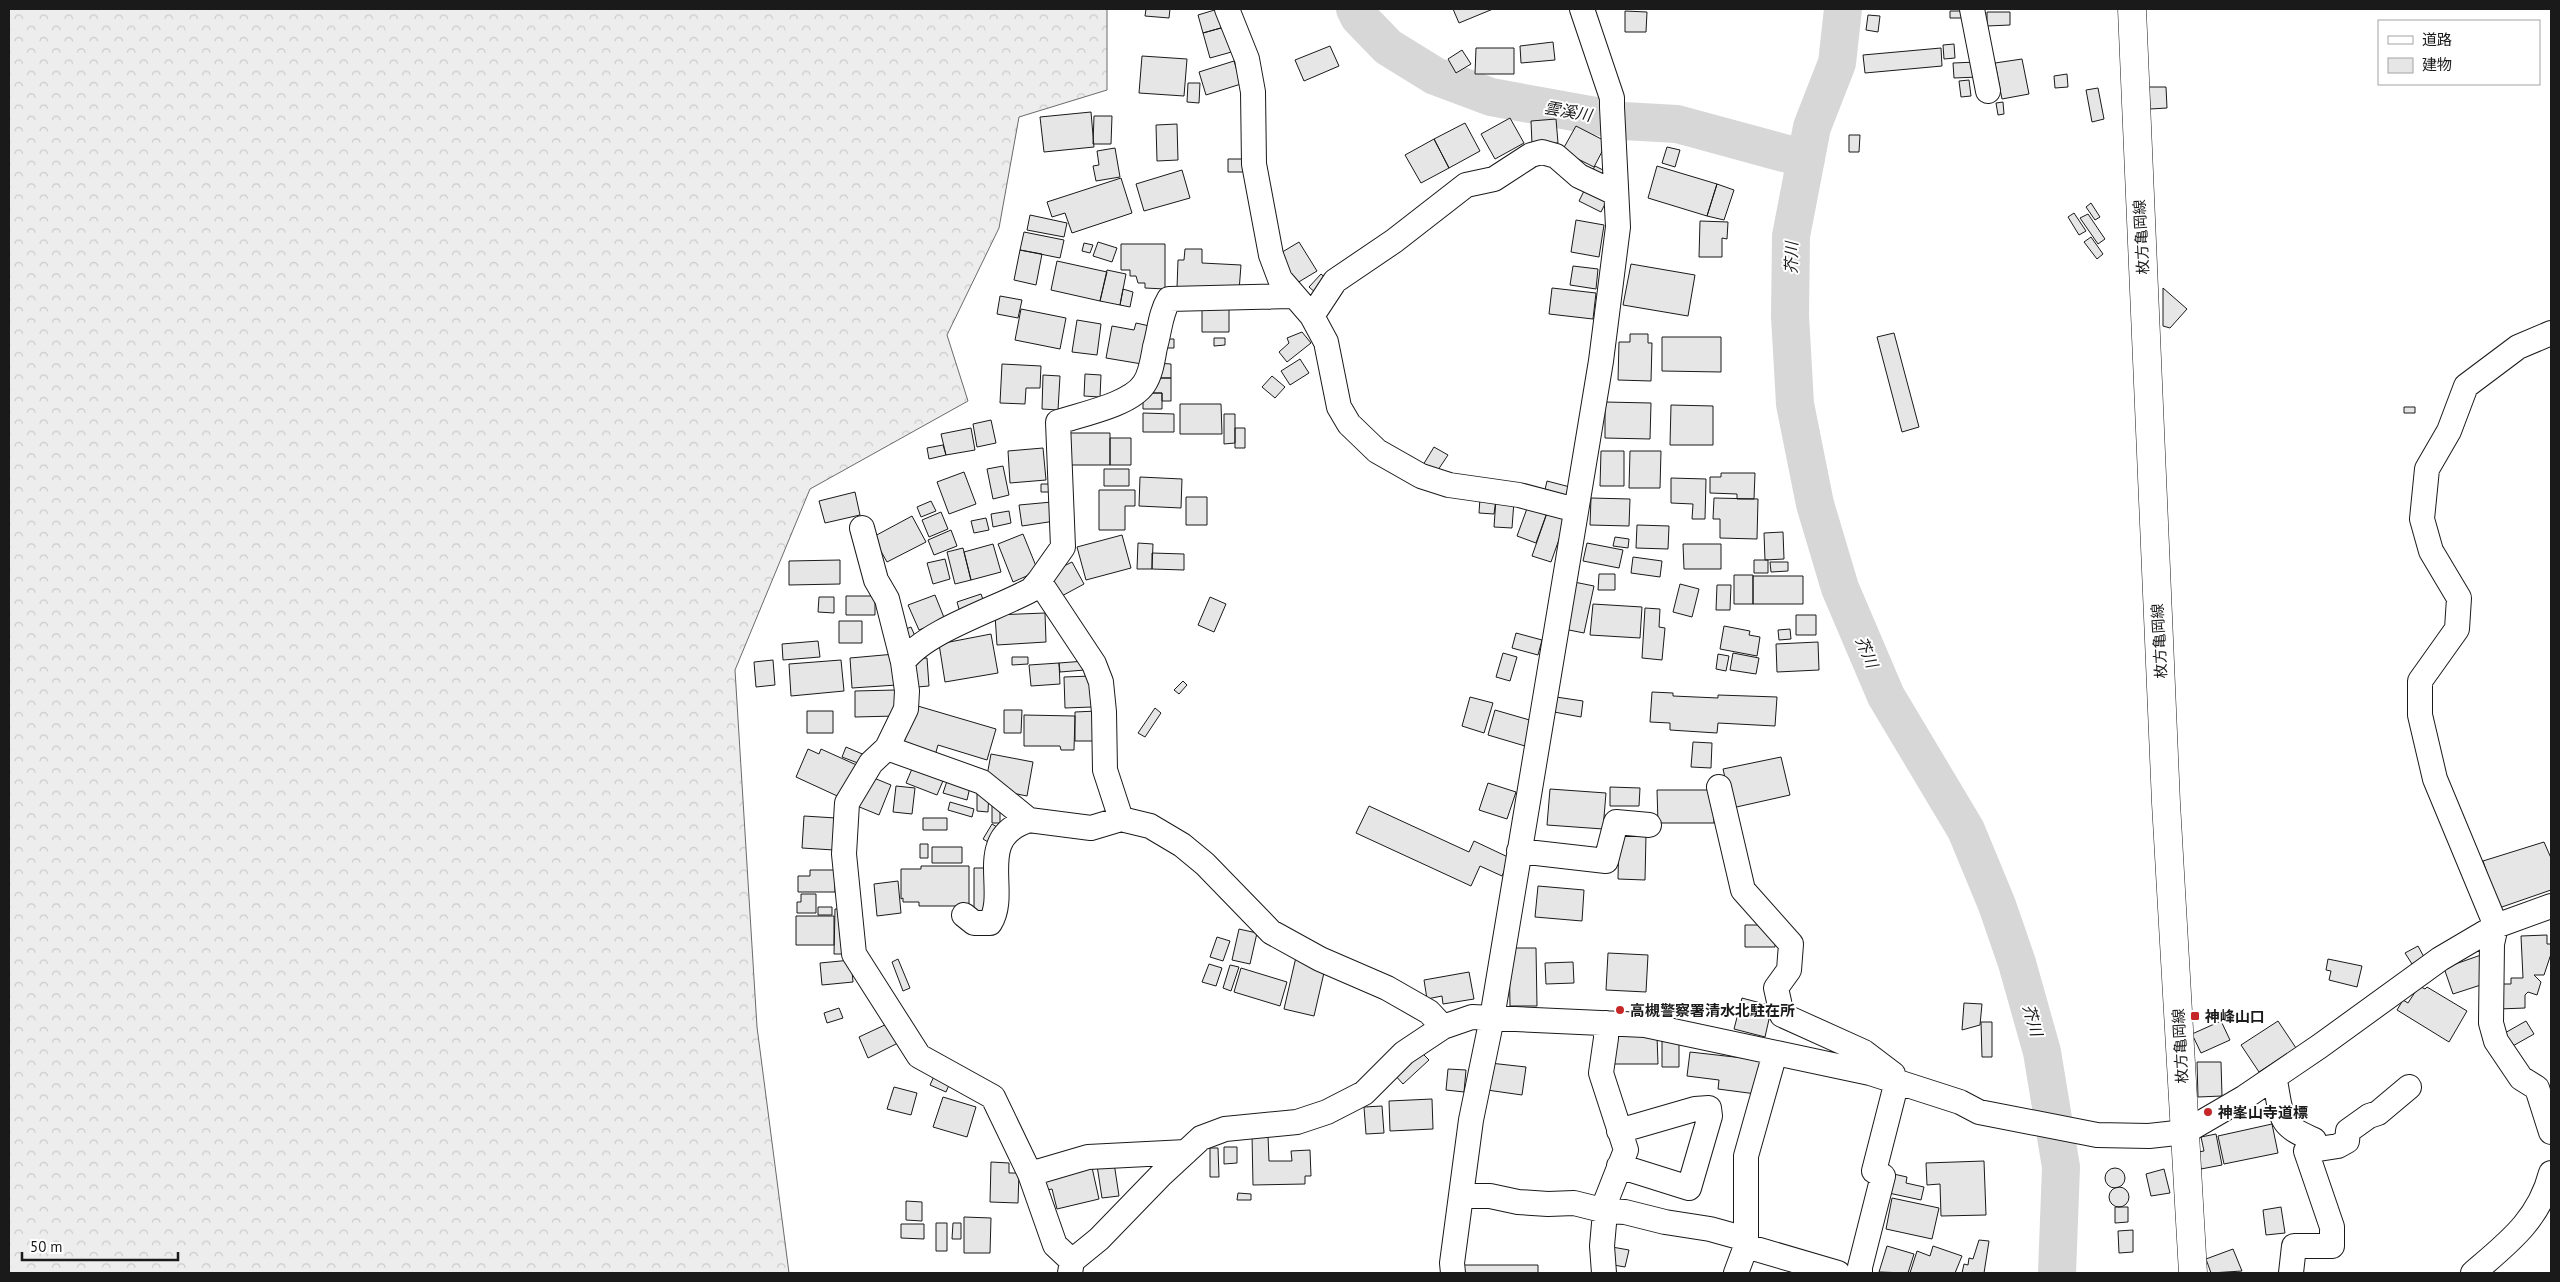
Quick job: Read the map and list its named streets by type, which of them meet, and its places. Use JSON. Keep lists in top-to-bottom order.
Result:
{
  "streets": {
    "main road": ["枚方亀岡線"]
  },
  "water": ["雲溪川", "芥川"],
  "places": {
    "other": ["高槻警察署清水北駐在所", "神峯山寺道標"],
    "transit": ["神峰山口"]
  },
  "legend": ["道路", "建物"],
  "scale_bar": "50 m"
}
